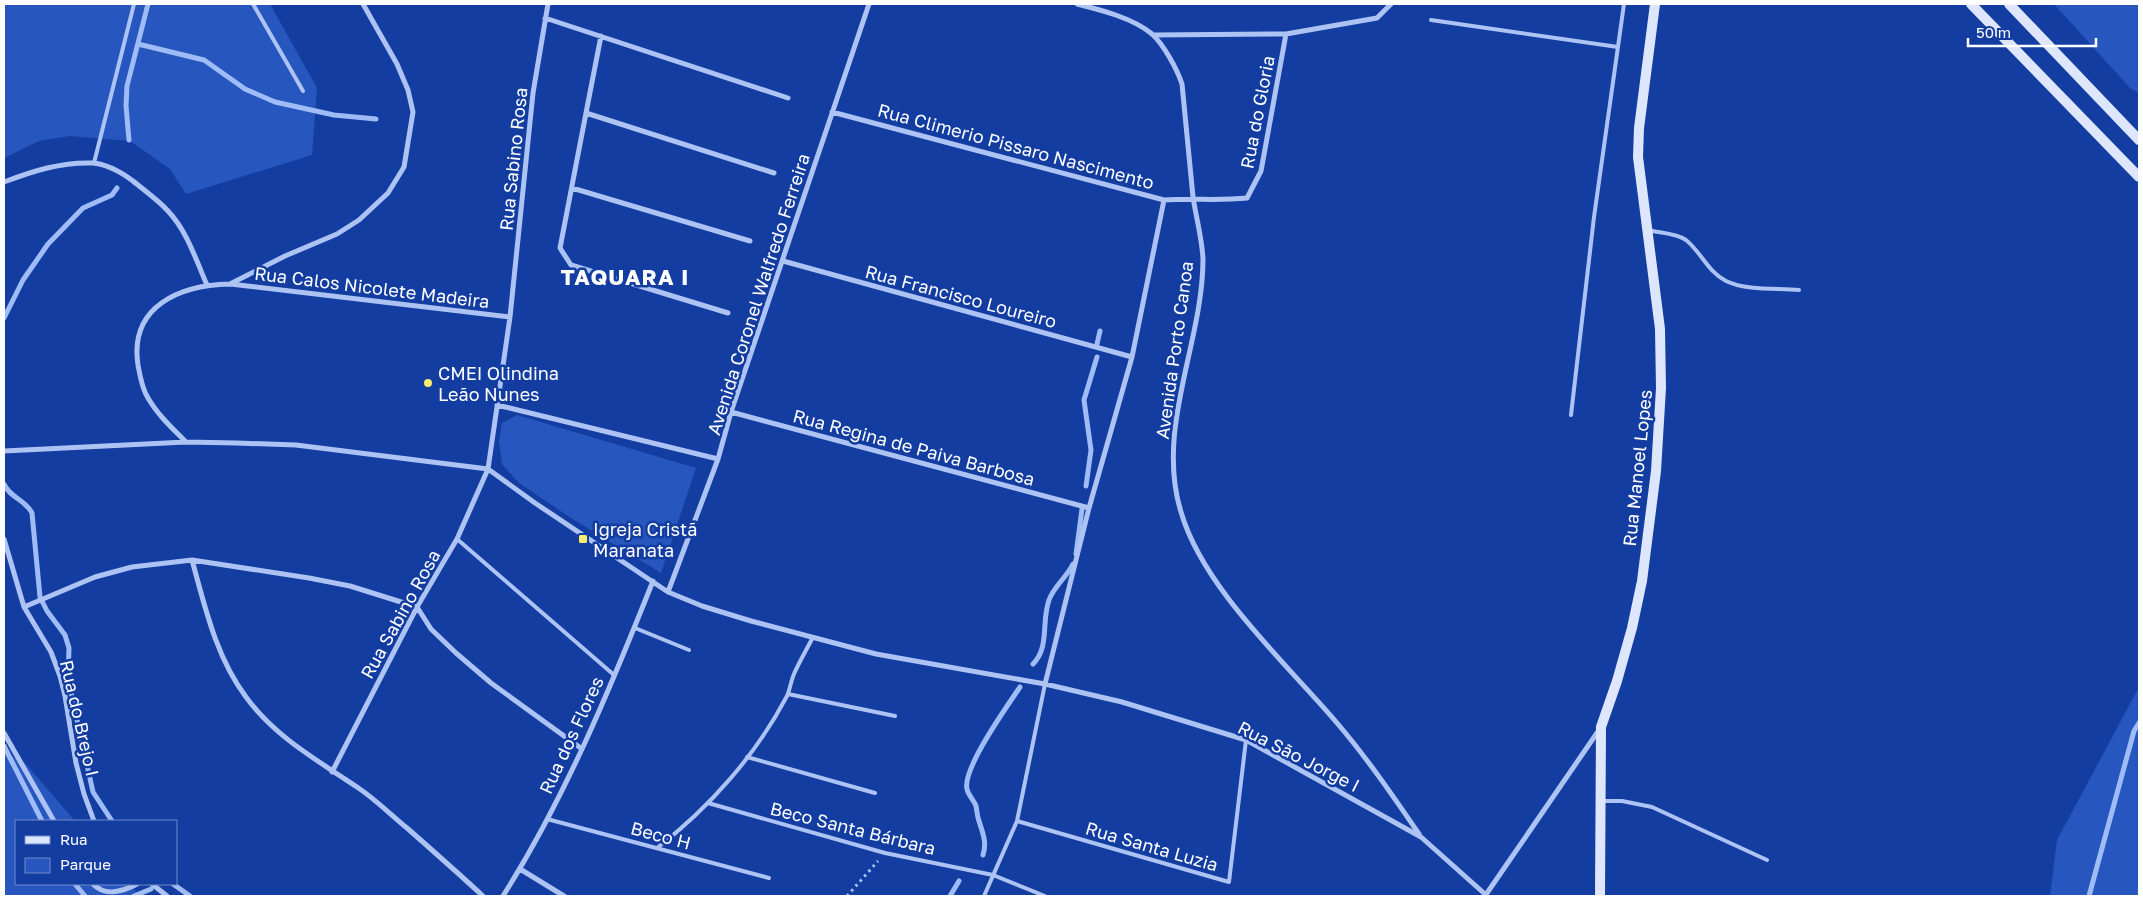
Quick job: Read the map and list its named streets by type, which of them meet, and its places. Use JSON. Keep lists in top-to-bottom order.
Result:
{
  "streets": {
    "street": [
      "Rua do Gloria",
      "Rua Climerio Pissaro Nascimento",
      "Rua Sabino Rosa",
      "Rua Calos Nicolete Madeira",
      "Avenida Coronel Walfredo Ferreira",
      "Rua Francisco Loureiro",
      "Avenida Porto Canoa",
      "Rua Regina de Paiva Barbosa",
      "Rua Manoel Lopes",
      "Rua do Brejo I",
      "Rua dos Flores",
      "Rua São Jorge I"
    ],
    "lane": ["Beco Santa Bárbara", "Beco H", "Rua Santa Luzia"]
  },
  "crossings": [
    ["Rua do Gloria", "Rua Climerio Pissaro Nascimento"],
    ["Rua do Gloria", "Avenida Porto Canoa"],
    ["Rua Climerio Pissaro Nascimento", "Avenida Coronel Walfredo Ferreira"],
    ["Rua Climerio Pissaro Nascimento", "Avenida Porto Canoa"],
    ["Rua Sabino Rosa", "Rua Calos Nicolete Madeira"],
    ["Rua Sabino Rosa", "Rua São Jorge I"],
    ["Avenida Coronel Walfredo Ferreira", "Rua Francisco Loureiro"],
    ["Avenida Coronel Walfredo Ferreira", "Rua Regina de Paiva Barbosa"],
    ["Avenida Coronel Walfredo Ferreira", "Rua São Jorge I"],
    ["Avenida Porto Canoa", "Rua São Jorge I"],
    ["Rua Manoel Lopes", "Rua São Jorge I"],
    ["Rua dos Flores", "Rua São Jorge I"],
    ["Rua dos Flores", "Beco H"],
    ["Rua São Jorge I", "Rua Santa Luzia"]
  ],
  "districts": ["TAQUARA I"],
  "places": {
    "other": ["CMEI Olindina Leão Nunes"],
    "transit": ["Igreja Cristã Maranata"]
  },
  "legend": ["Rua", "Parque"],
  "scale_bar": "50 m"
}
